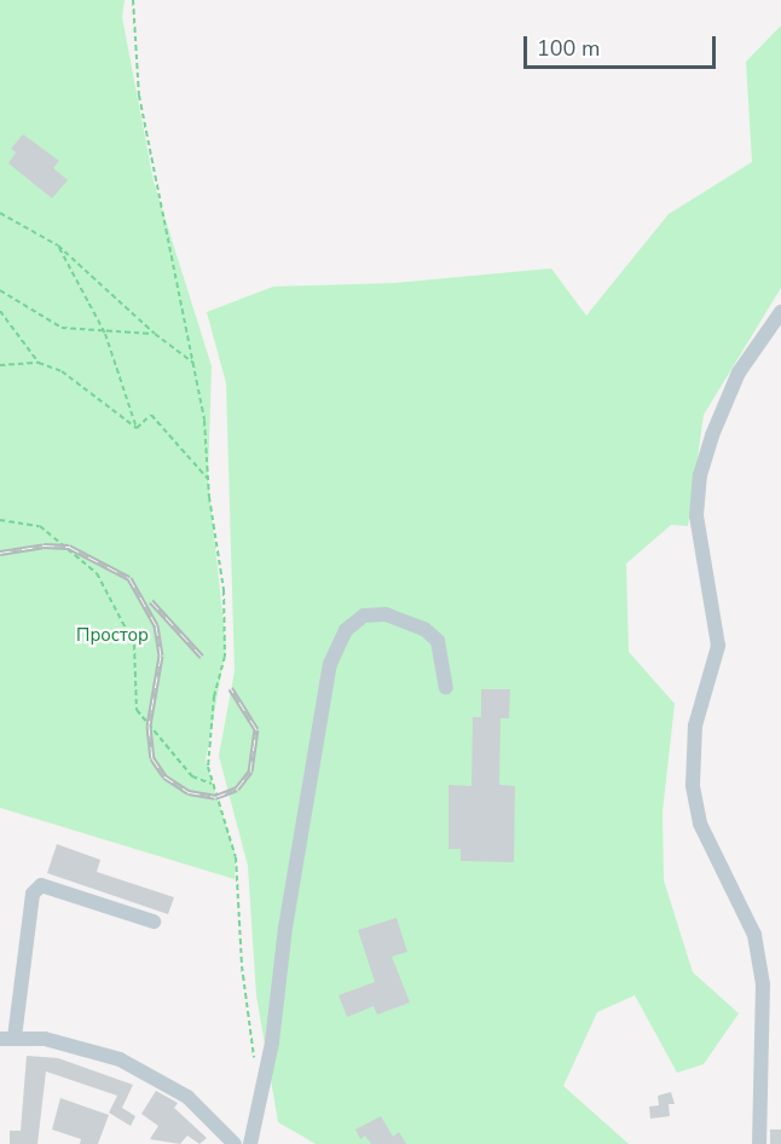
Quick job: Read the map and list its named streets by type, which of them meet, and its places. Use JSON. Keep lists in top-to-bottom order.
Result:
{
  "parks": ["Простор"],
  "scale_bar": "100 m"
}
